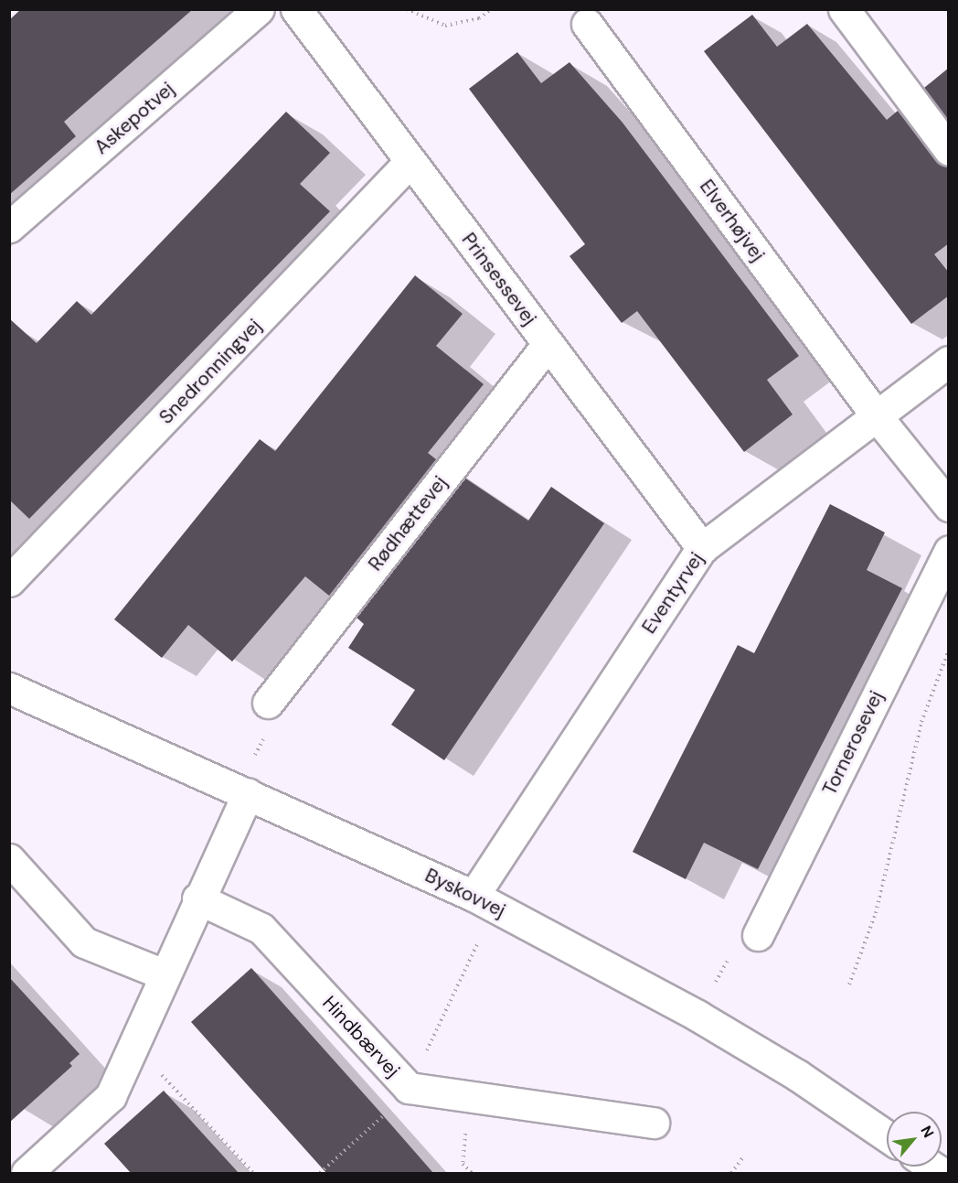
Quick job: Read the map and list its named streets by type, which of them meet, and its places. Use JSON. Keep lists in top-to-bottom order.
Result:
{
  "streets": {
    "street": [
      "Askepotvej",
      "Elverhøjvej",
      "Prinsessevej",
      "Snedronningvej",
      "Rødhættevej",
      "Eventyrvej",
      "Tornerosevej",
      "Byskovvej",
      "Hindbærvej"
    ]
  },
  "crossings": [
    ["Elverhøjvej", "Eventyrvej"],
    ["Prinsessevej", "Snedronningvej"],
    ["Prinsessevej", "Rødhættevej"],
    ["Prinsessevej", "Eventyrvej"],
    ["Eventyrvej", "Byskovvej"]
  ],
  "north": "top right"
}
